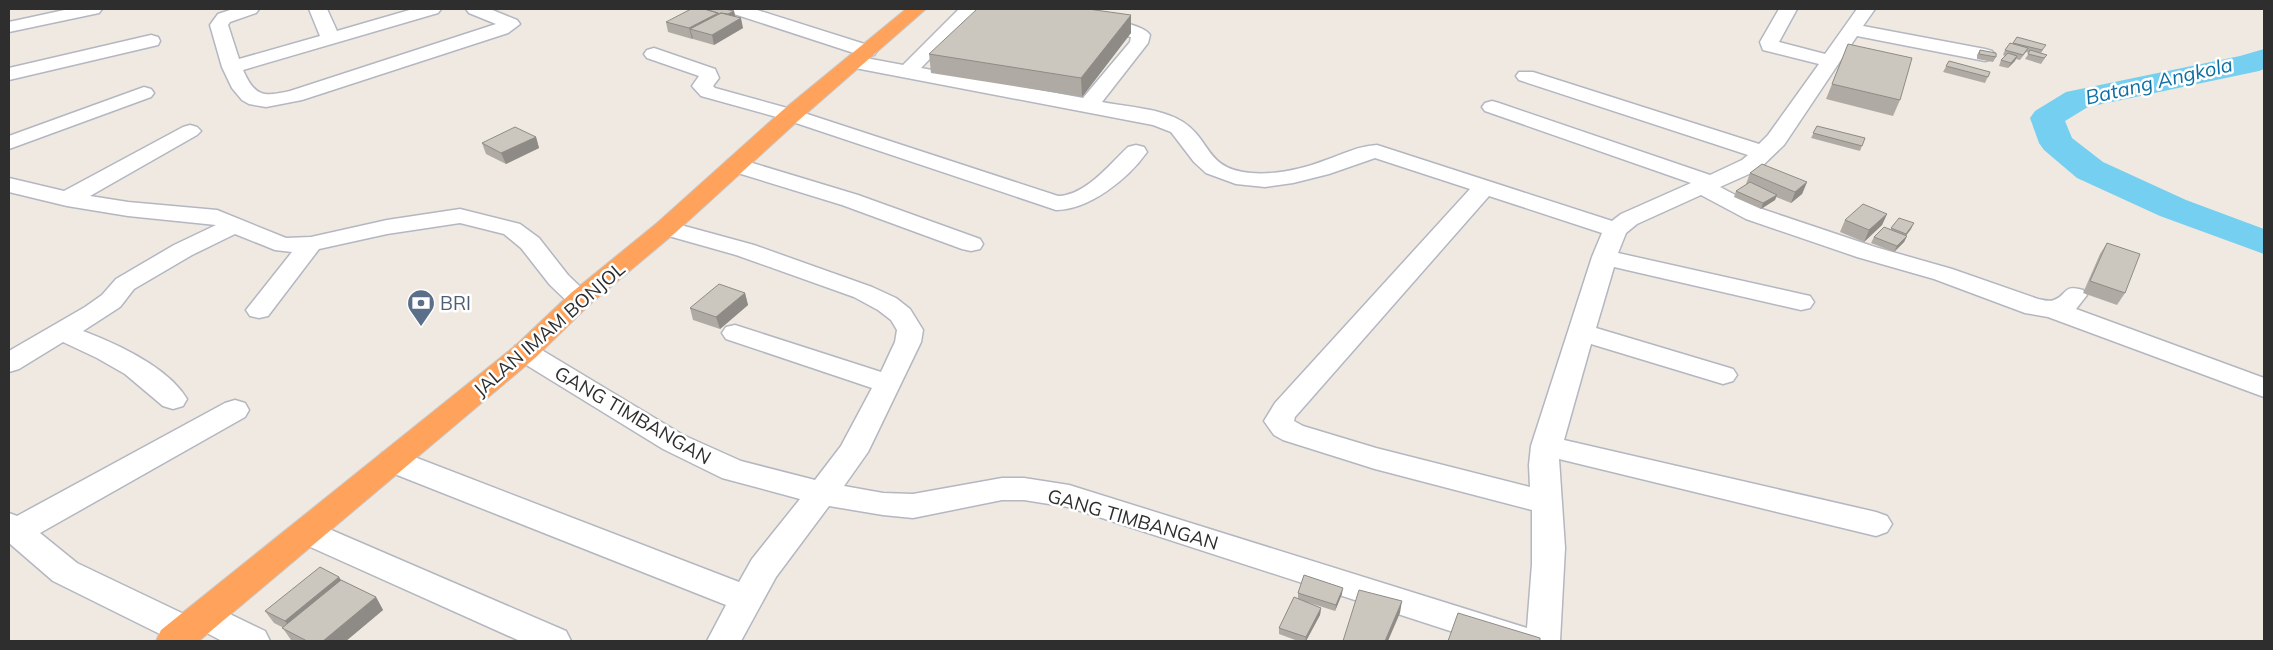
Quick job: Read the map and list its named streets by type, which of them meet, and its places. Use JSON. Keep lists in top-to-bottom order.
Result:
{
  "streets": {
    "highway": ["JALAN IMAM BONJOL"],
    "street": ["GANG TIMBANGAN"]
  },
  "crossings": [
    ["JALAN IMAM BONJOL", "GANG TIMBANGAN"]
  ],
  "water": ["Batang Angkola"],
  "places": {
    "bank": ["BRI"]
  }
}
